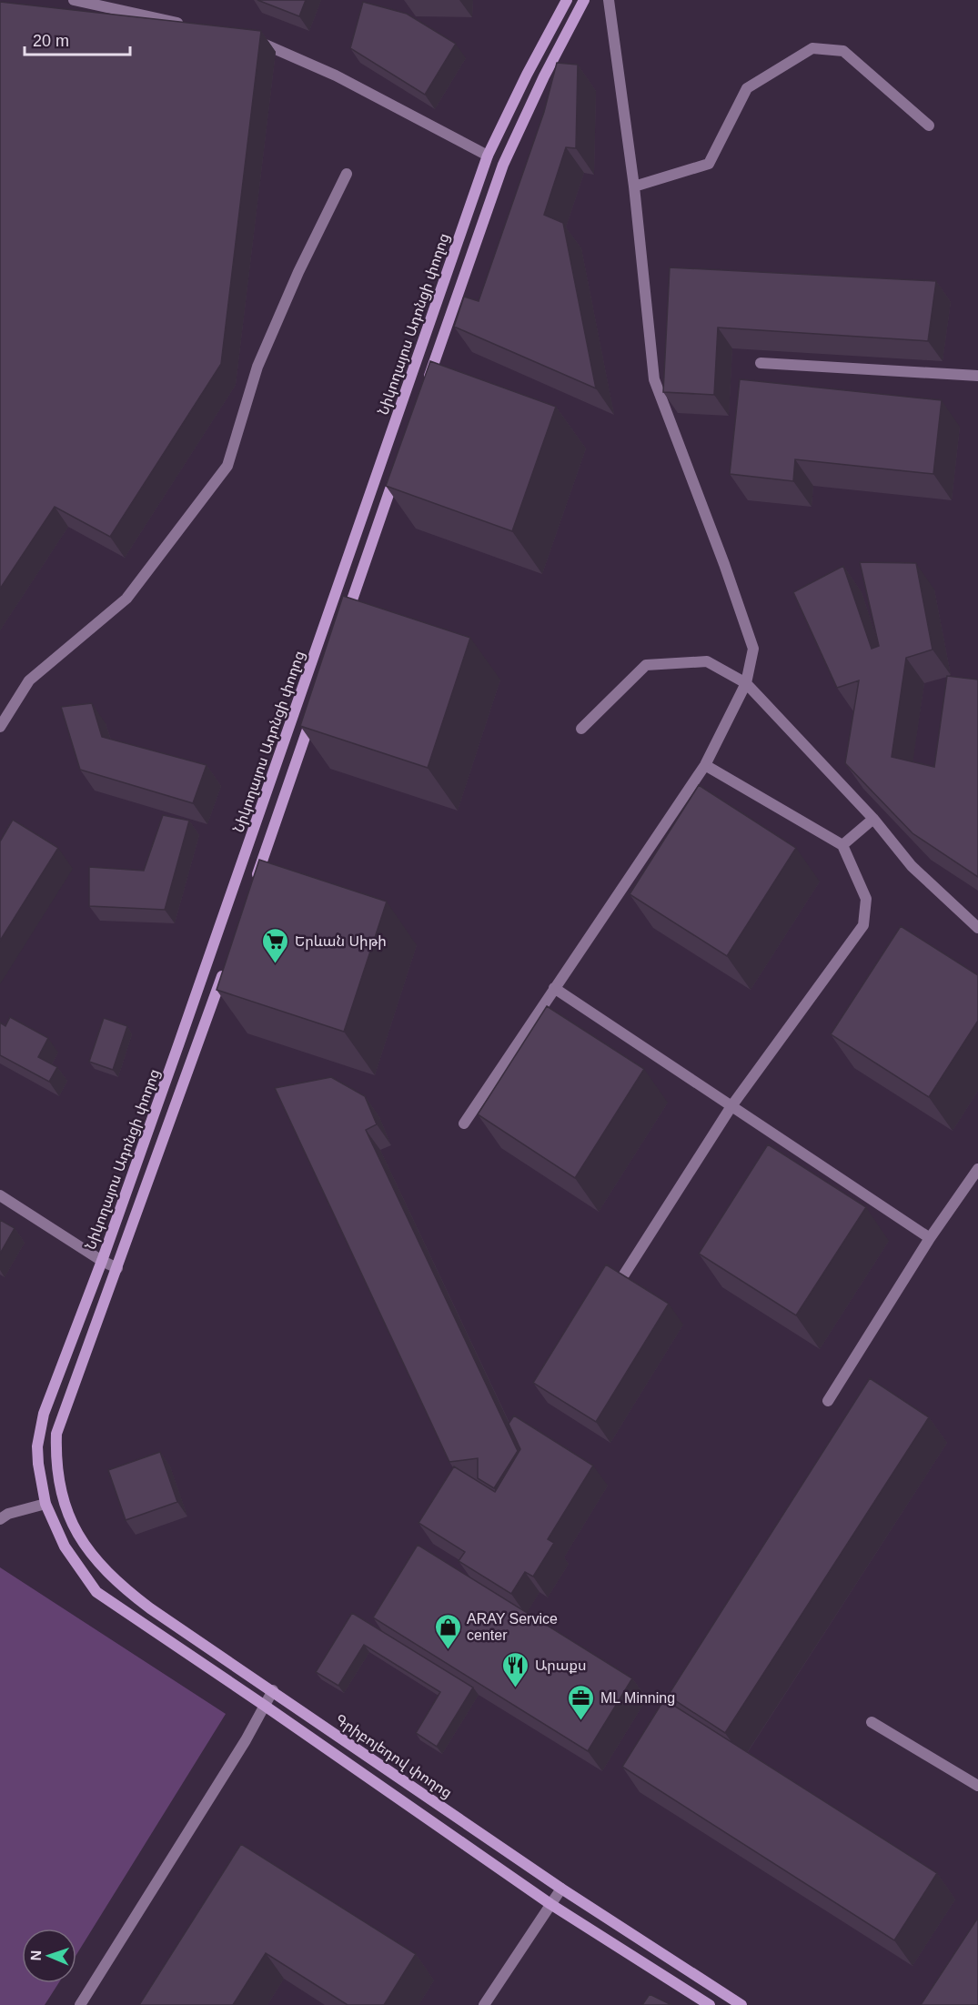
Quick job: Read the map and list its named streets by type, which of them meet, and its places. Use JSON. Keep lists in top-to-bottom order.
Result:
{
  "streets": {
    "street": ["Նիկողայոս Ադոնցի փողոց", "Գրիբոյեդով փողոց"]
  },
  "places": {
    "supermarket": ["Երևան Սիթի"],
    "shop": ["ARAY Service center"],
    "restaurant": ["Արաքս"],
    "office": ["ML Minning"]
  },
  "scale_bar": "20 m",
  "north": "left"
}
